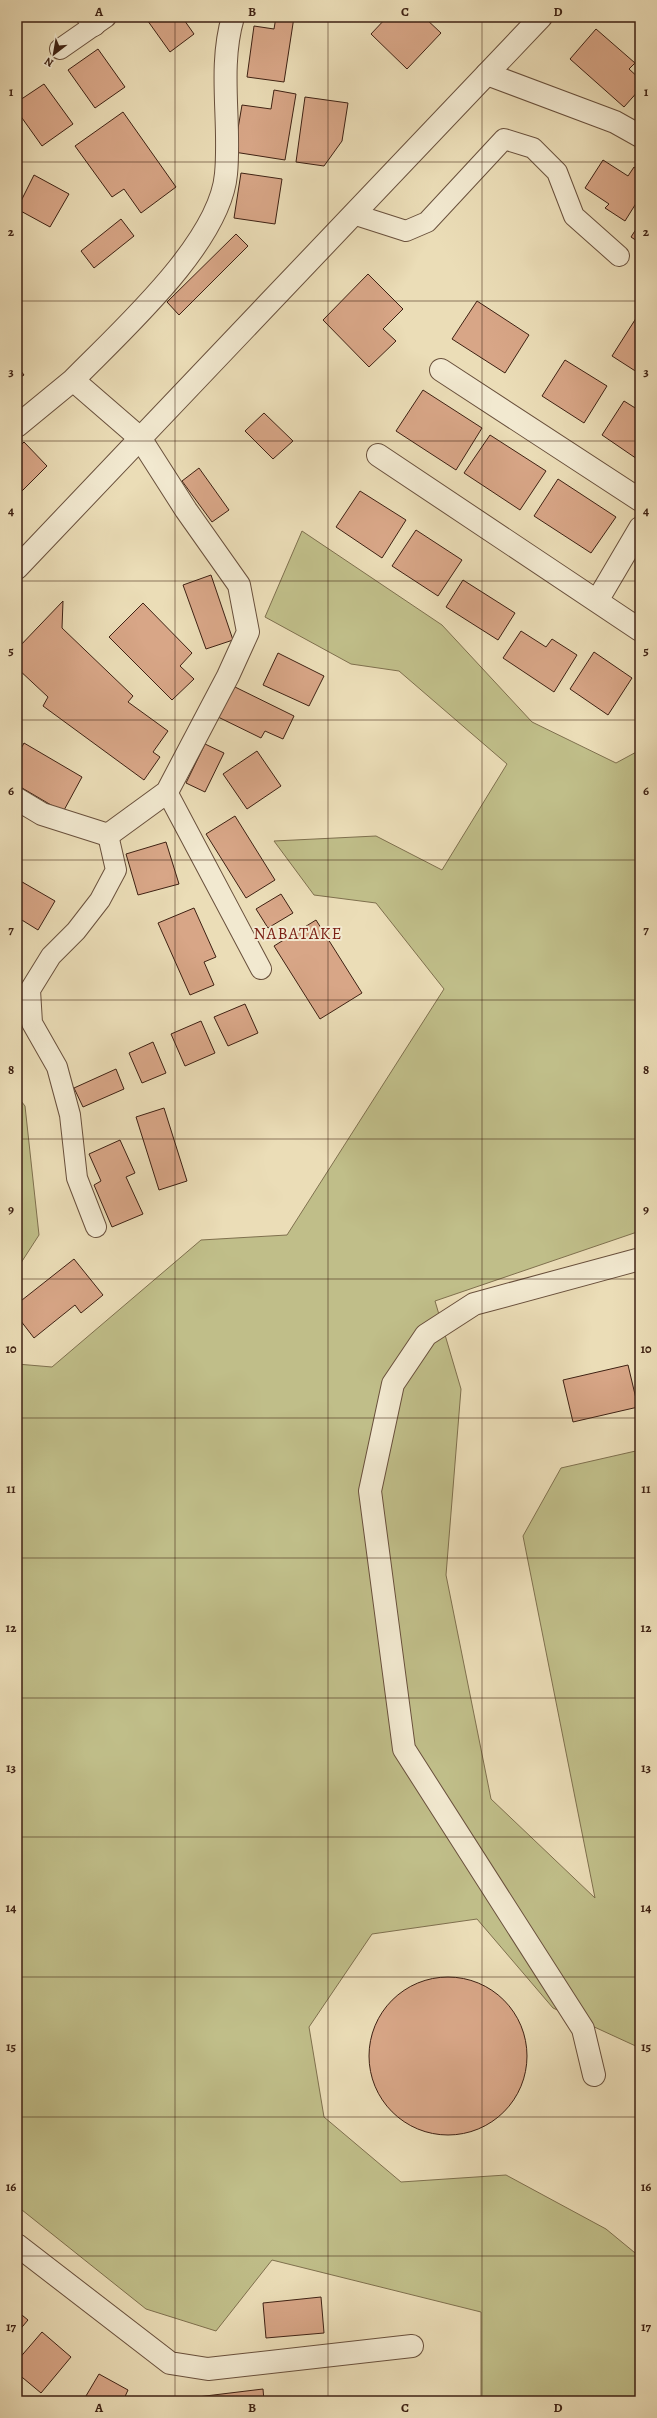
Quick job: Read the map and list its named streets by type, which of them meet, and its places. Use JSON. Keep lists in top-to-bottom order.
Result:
{
  "districts": ["NABATAKE"],
  "north": "bottom left",
  "grid": {
    "columns": [
      "A",
      "B",
      "C",
      "D"
    ],
    "rows": [
      "1",
      "2",
      "3",
      "4",
      "5",
      "6",
      "7",
      "8",
      "9",
      "10",
      "11",
      "12",
      "13",
      "14",
      "15",
      "16",
      "17"
    ]
  }
}
